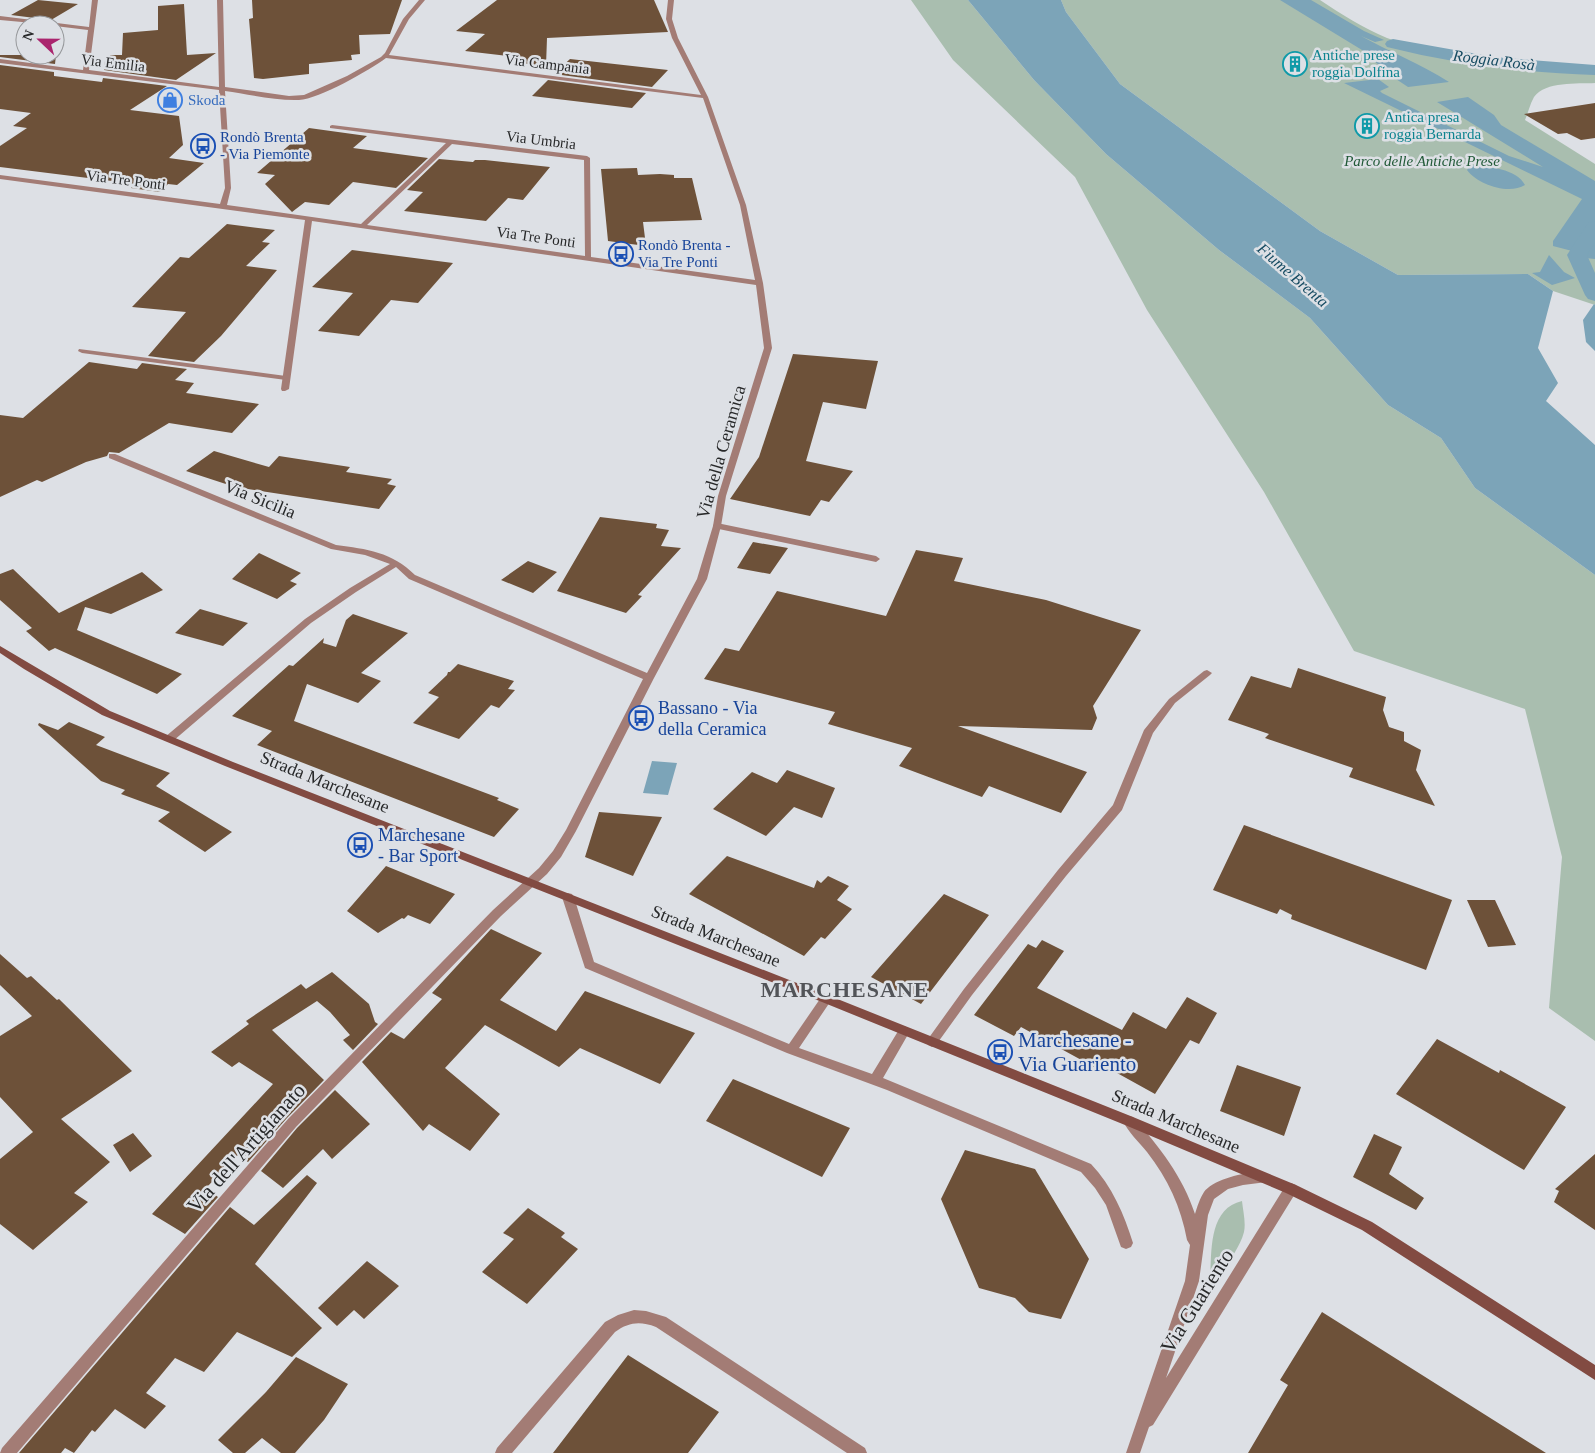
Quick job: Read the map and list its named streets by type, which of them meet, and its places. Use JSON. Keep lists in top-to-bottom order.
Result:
{
  "streets": {
    "main road": ["Strada Marchesane"],
    "street": [
      "Via Emilia",
      "Via Campania",
      "Via Umbria",
      "Via Tre Ponti",
      "Via della Ceramica",
      "Via Sicilia",
      "Via dell'Artigianato",
      "Via Guariento"
    ]
  },
  "crossings": [
    ["Via Emilia", "Via Campania"],
    ["Via Campania", "Via della Ceramica"],
    ["Via Umbria", "Via Tre Ponti"],
    ["Via Tre Ponti", "Via della Ceramica"],
    ["Via della Ceramica", "Via Sicilia"],
    ["Via della Ceramica", "Strada Marchesane"],
    ["Via della Ceramica", "Via dell'Artigianato"],
    ["Strada Marchesane", "Via dell'Artigianato"],
    ["Strada Marchesane", "Via Guariento"]
  ],
  "districts": ["MARCHESANE"],
  "water": ["Roggia Rosà", "Fiume Brenta"],
  "parks": ["Parco delle Antiche Prese"],
  "places": {
    "building": ["Antiche prese roggia Dolfina", "Antica presa roggia Bernarda"],
    "shop": ["Skoda"],
    "bus stop": [
      "Rondò Brenta - Via Piemonte",
      "Rondò Brenta - Via Tre Ponti",
      "Bassano - Via della Ceramica",
      "Marchesane - Bar Sport",
      "Marchesane - Via Guariento"
    ]
  },
  "north": "left"
}
